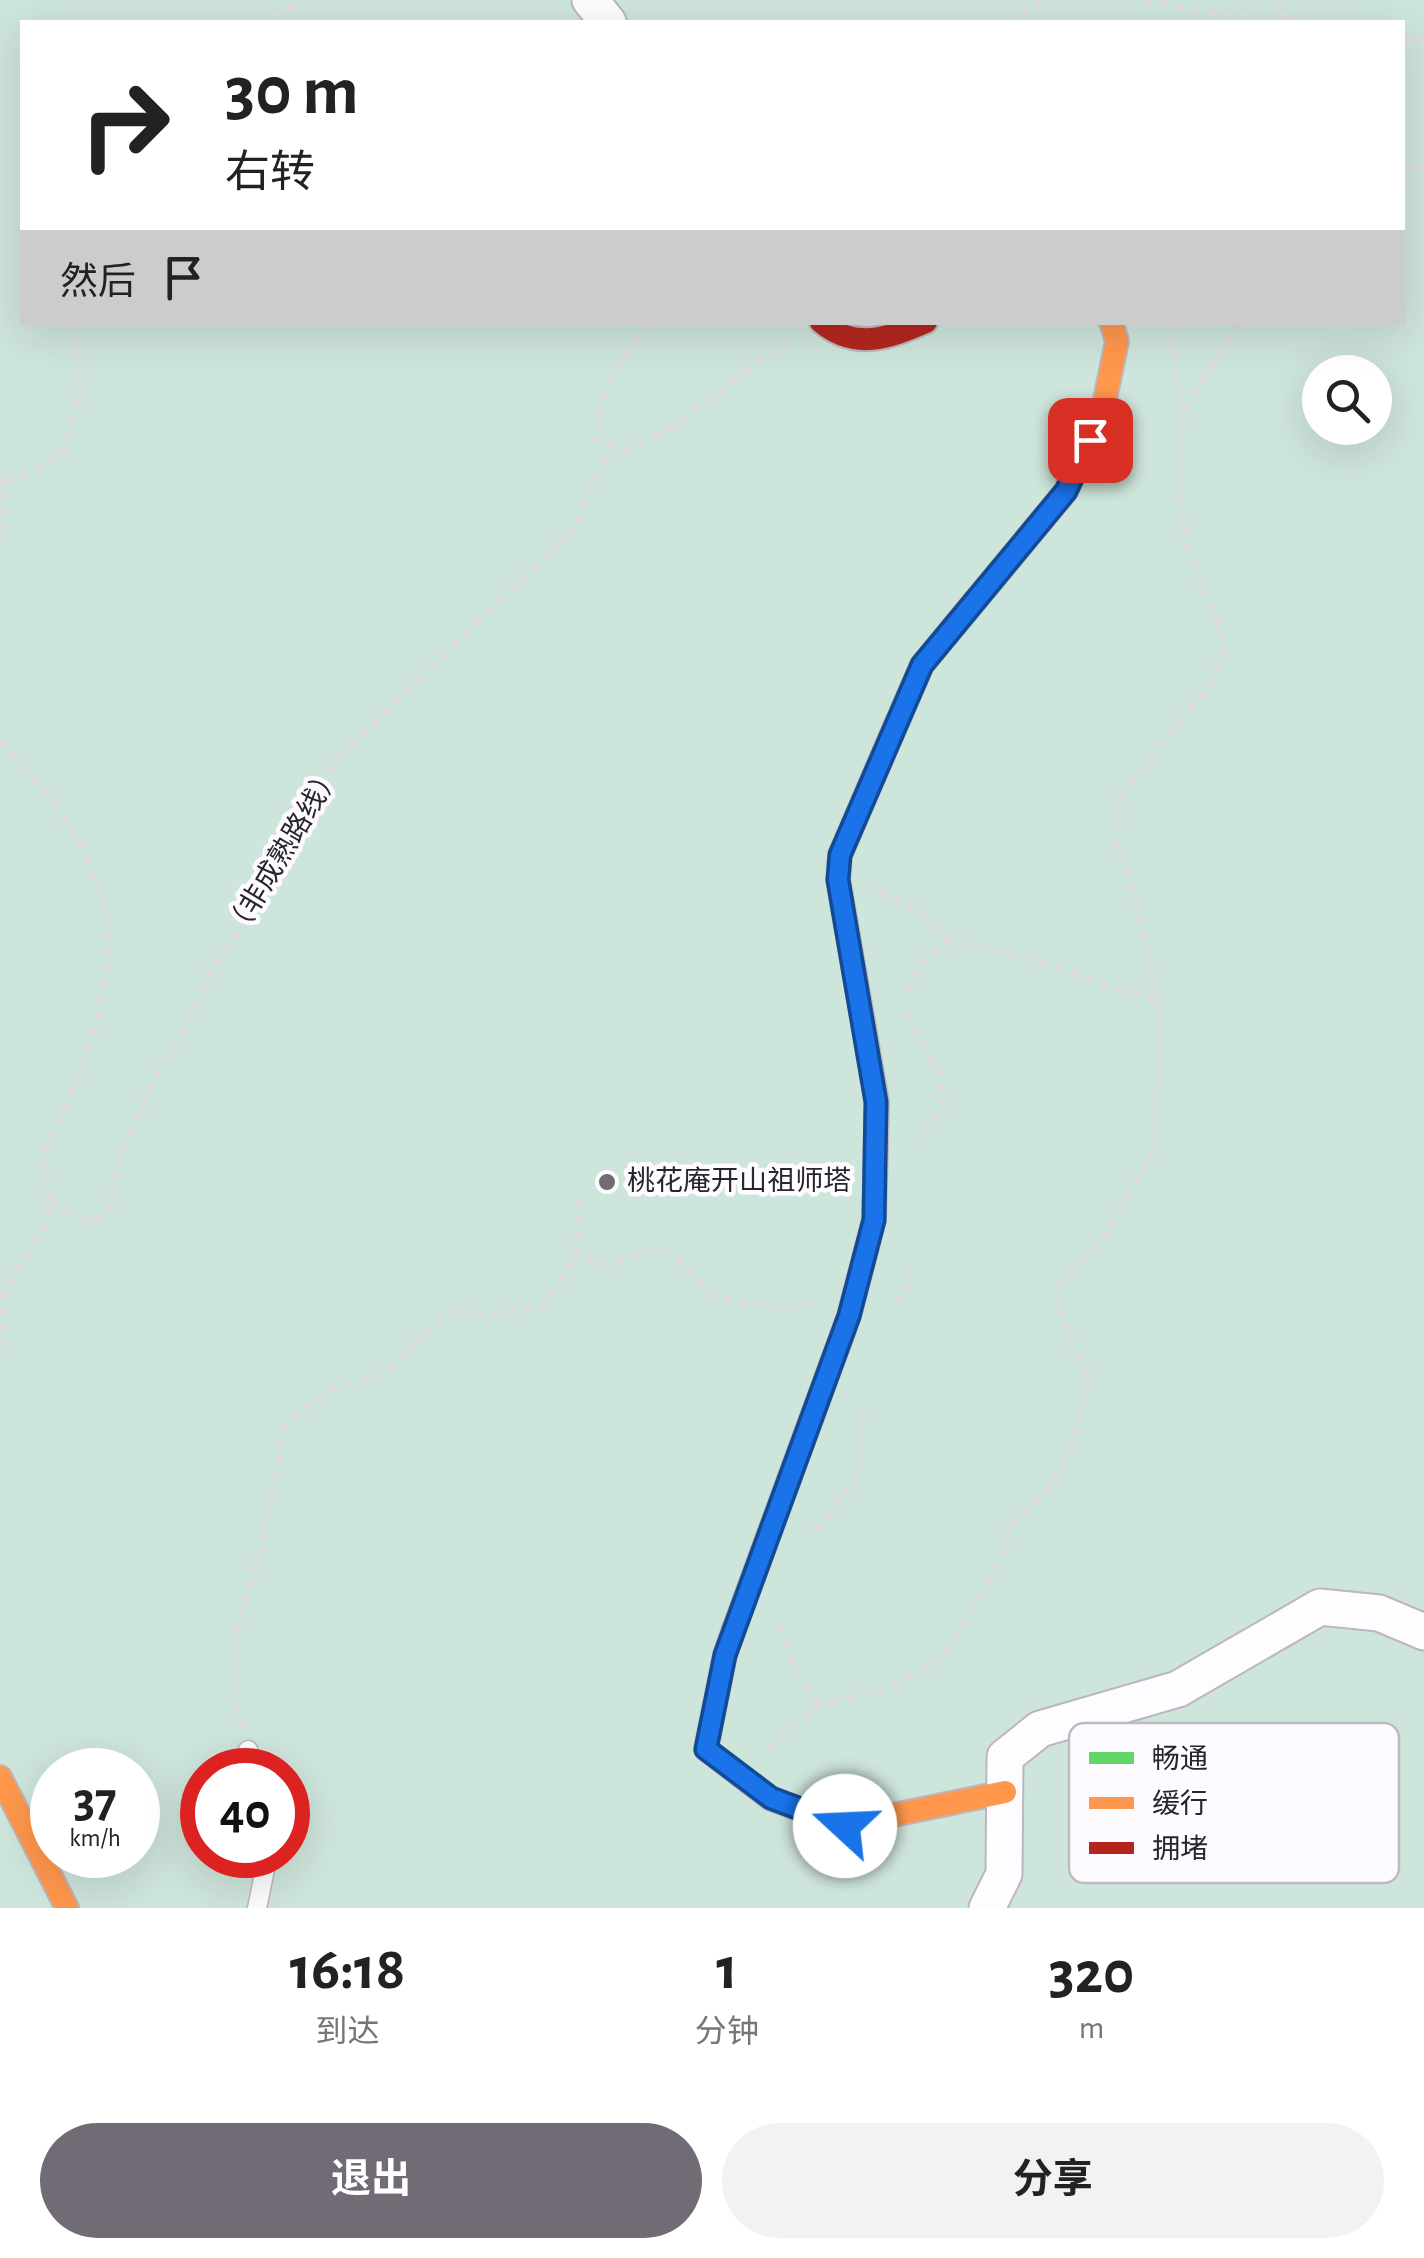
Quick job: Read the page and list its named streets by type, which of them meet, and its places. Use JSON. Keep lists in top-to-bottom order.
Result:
{
  "streets": {
    "path": ["（非成熟路线）"]
  },
  "places": ["桃花庵开山祖师塔"],
  "legend": ["畅通", "缓行", "拥堵"],
  "page": {
    "turn": ["30 m", "右转"],
    "then": "然后",
    "speed": "37 km/h",
    "limit": "40",
    "eta": [
      "16:18",
      "到达",
      "1",
      "分钟",
      "320",
      "m"
    ],
    "buttons": ["退出", "分享"]
  }
}
